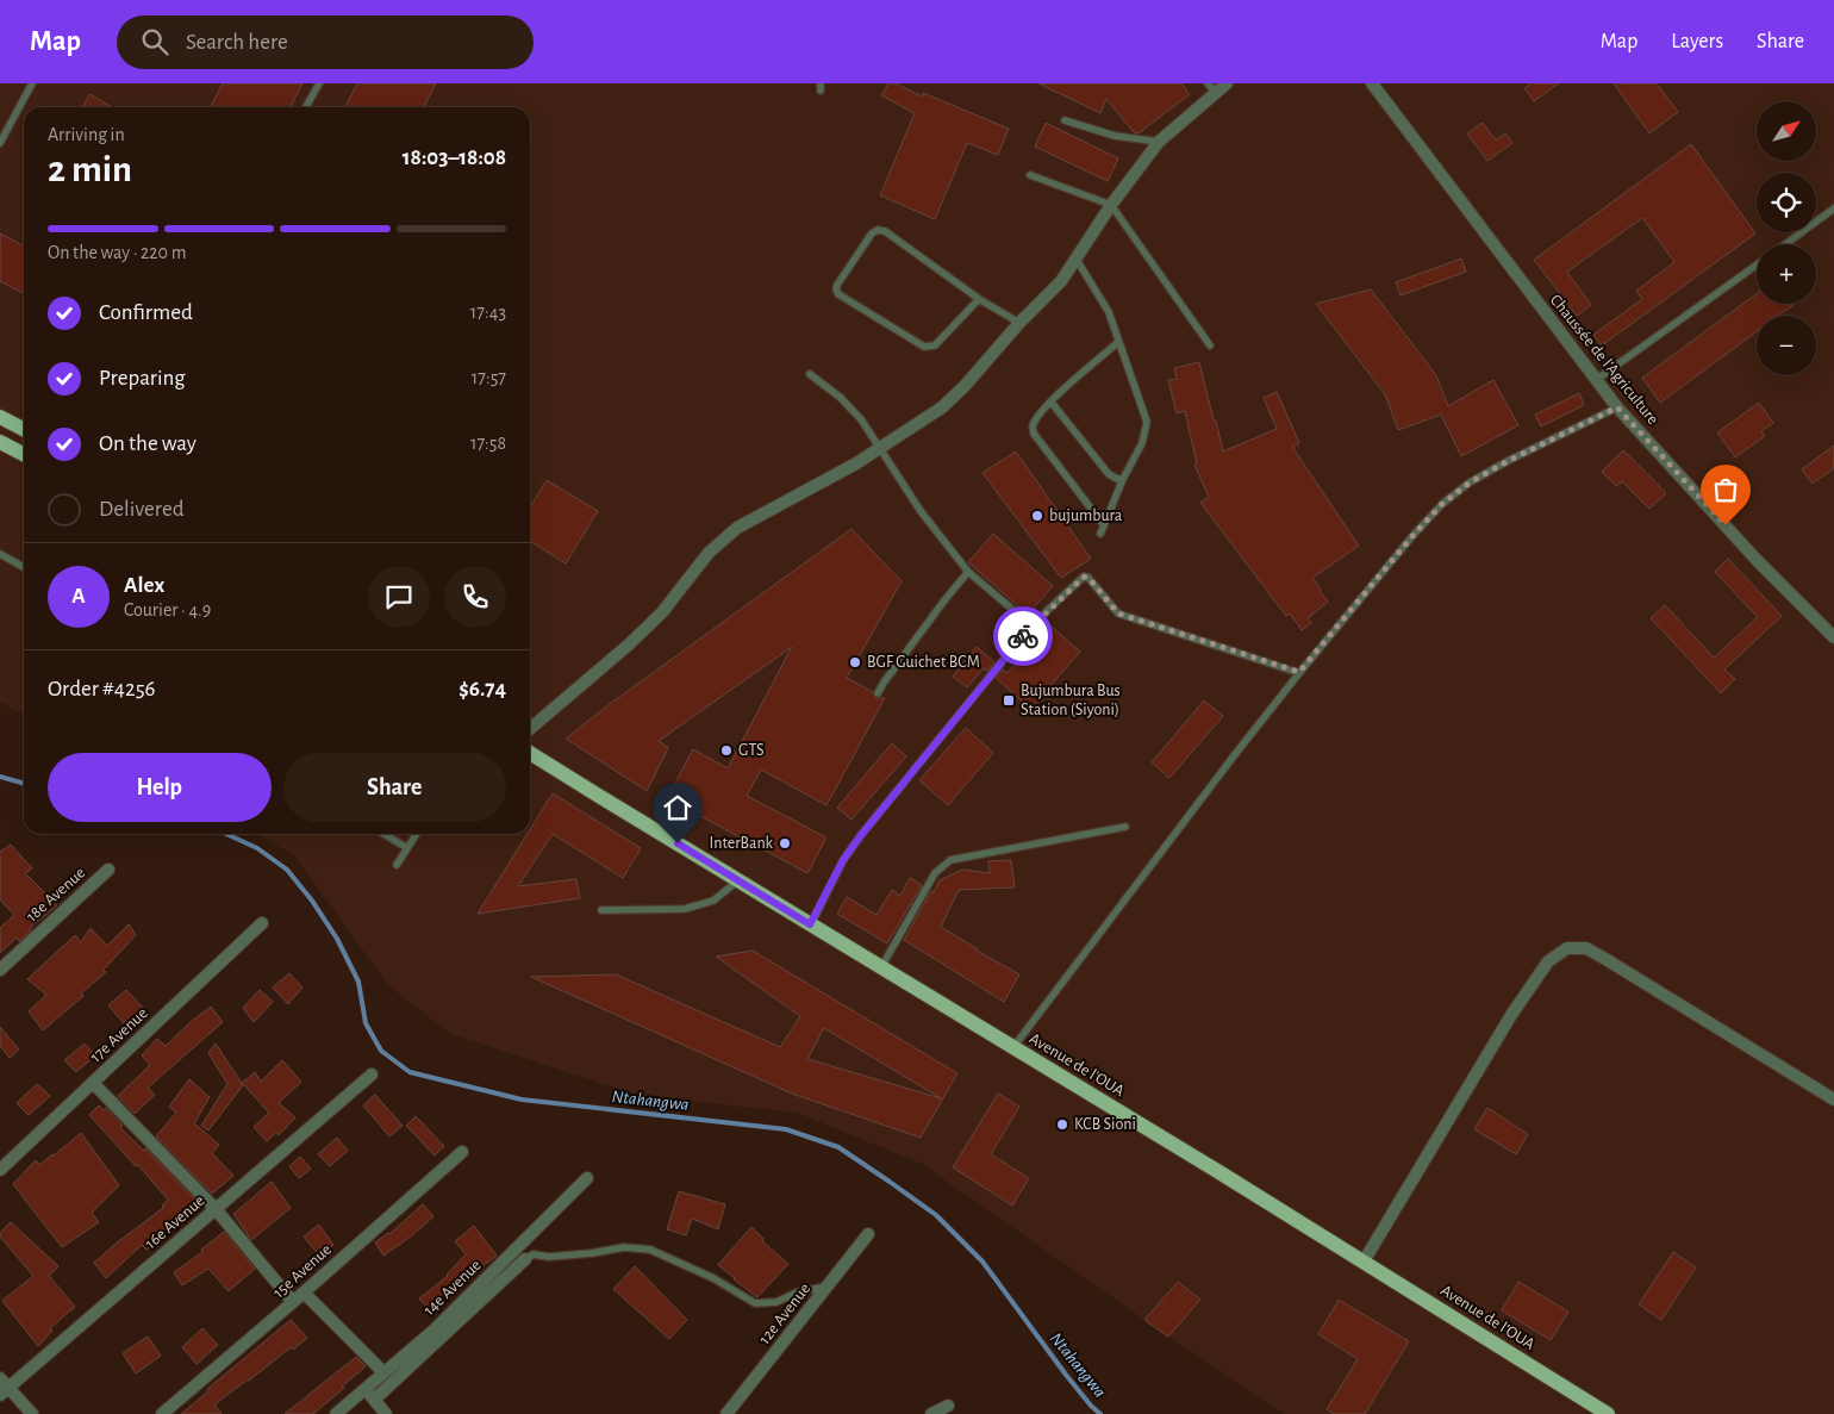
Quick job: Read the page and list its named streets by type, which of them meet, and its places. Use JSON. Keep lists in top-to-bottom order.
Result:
{
  "streets": {
    "main road": ["Avenue de l'OUA"],
    "street": [
      "Chaussée de l'Agriculture",
      "18e Avenue",
      "17e Avenue",
      "16e Avenue",
      "15e Avenue",
      "14e Avenue",
      "12e Avenue"
    ]
  },
  "water": ["Ntahangwa"],
  "places": {
    "other": [
      "bujumbura",
      "BGF Guichet BCM",
      "GTS",
      "InterBank",
      "KCB Sioni"
    ],
    "transit": ["Bujumbura Bus Station (Siyoni)"]
  },
  "north": "top right",
  "page": {
    "header": "Map",
    "search": "Search here",
    "nav": ["Map", "Layers", "Share"],
    "map_buttons": ["+", "−"],
    "heading": ["2 min", "Arriving in", "18:03–18:08"],
    "panel": [
      "Alex",
      "Courier · 4.9",
      "Order #4256",
      "$6.74"
    ],
    "bar": "On the way · 220 m",
    "list": [
      ["Confirmed", "17:43"],
      ["Preparing", "17:57"],
      ["On the way", "17:58"],
      "Delivered"
    ],
    "round": "A",
    "buttons": ["Help", "Share"]
  }
}
